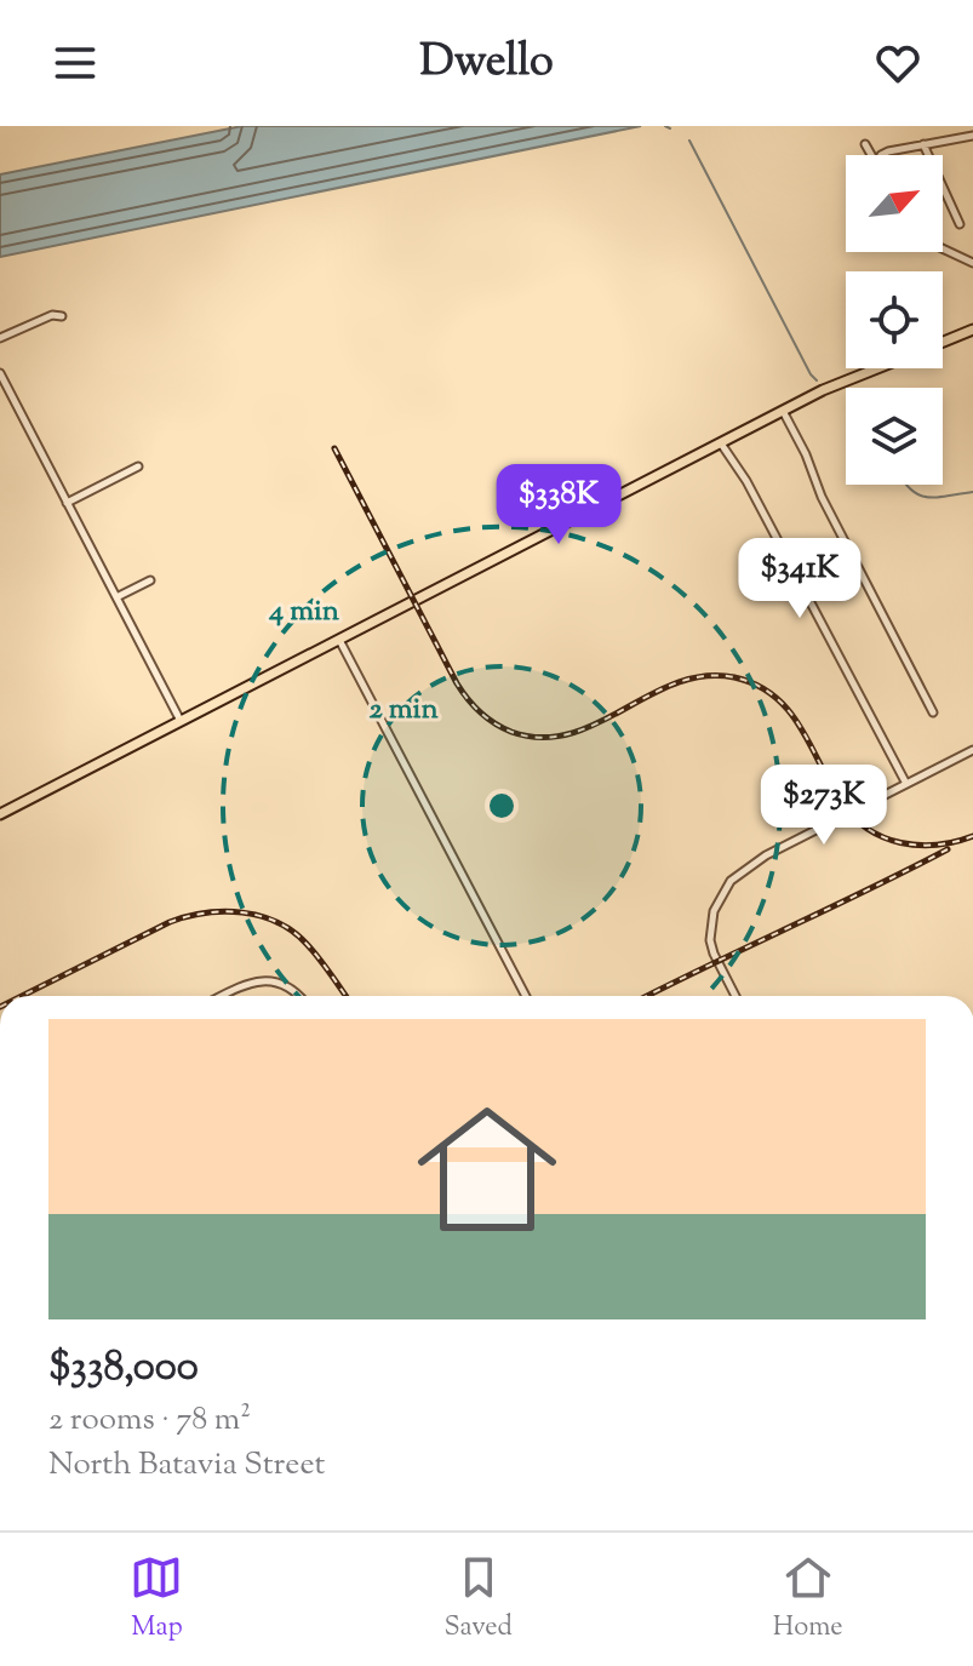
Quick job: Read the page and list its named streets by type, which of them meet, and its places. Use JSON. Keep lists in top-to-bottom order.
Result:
{
  "north": "top right",
  "page": {
    "header": "Dwello",
    "price": ["$338K", "$341K", "$273K"],
    "list": [
      {
        "name": "$338,000",
        "note": "2 rooms · 78 m² · North Batavia Street"
      }
    ],
    "tabs": ["Map", "Saved", "Home"]
  },
  "rings": ["4 min", "2 min"]
}
